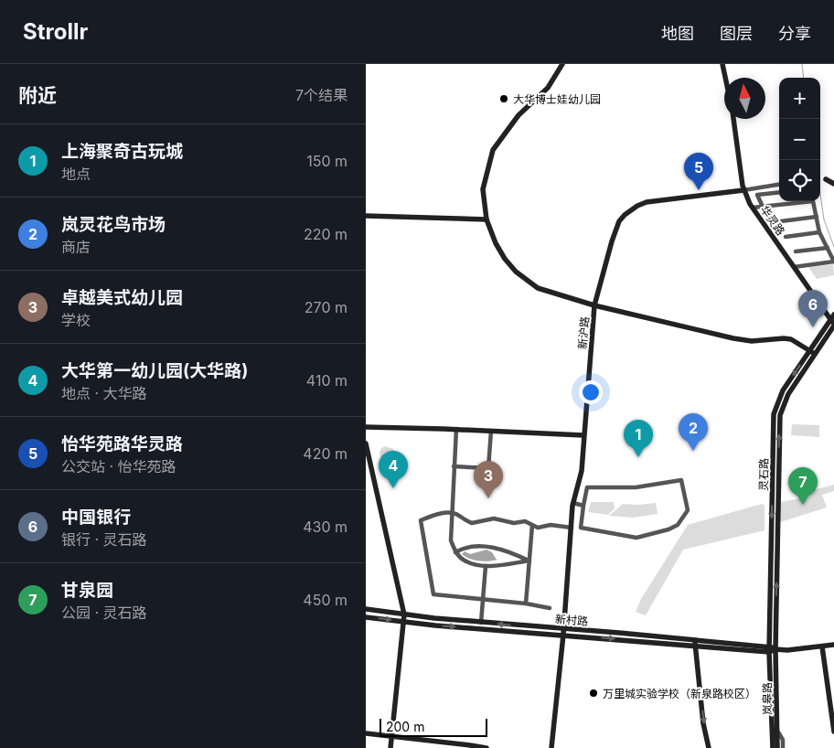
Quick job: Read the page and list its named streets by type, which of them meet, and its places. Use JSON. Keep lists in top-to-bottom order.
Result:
{
  "streets": {
    "street": [
      "华灵路",
      "新沪路",
      "灵石路",
      "新村路",
      "岚皋路"
    ]
  },
  "crossings": [
    ["华灵路", "灵石路"],
    ["新沪路", "新村路"],
    ["灵石路", "新村路"],
    ["灵石路", "岚皋路"],
    ["新村路", "岚皋路"]
  ],
  "places": ["大华博士娃幼儿园", "万里城实验学校（新泉路校区）"],
  "scale_bar": "200 m",
  "north": "top",
  "page": {
    "header": "Strollr",
    "nav": ["地图", "图层", "分享"],
    "heading": ["附近", "7个结果"],
    "map_buttons": ["+", "−"],
    "list": [
      {
        "mark": "1",
        "name": "上海聚奇古玩城",
        "note": "地点",
        "value": "150 m"
      },
      {
        "mark": "2",
        "name": "岚灵花鸟市场",
        "note": "商店",
        "value": "220 m"
      },
      {
        "mark": "3",
        "name": "卓越美式幼儿园",
        "note": "学校",
        "value": "270 m"
      },
      {
        "mark": "4",
        "name": "大华第一幼儿园(大华路)",
        "note": "地点 · 大华路",
        "value": "410 m"
      },
      {
        "mark": "5",
        "name": "怡华苑路华灵路",
        "note": "公交站 · 怡华苑路",
        "value": "420 m"
      },
      {
        "mark": "6",
        "name": "中国银行",
        "note": "银行 · 灵石路",
        "value": "430 m"
      },
      {
        "mark": "7",
        "name": "甘泉园",
        "note": "公园 · 灵石路",
        "value": "450 m"
      }
    ],
    "pins": [
      "5",
      "6",
      "2",
      "1",
      "4",
      "3",
      "7"
    ],
    "scale": "200 m"
  }
}
